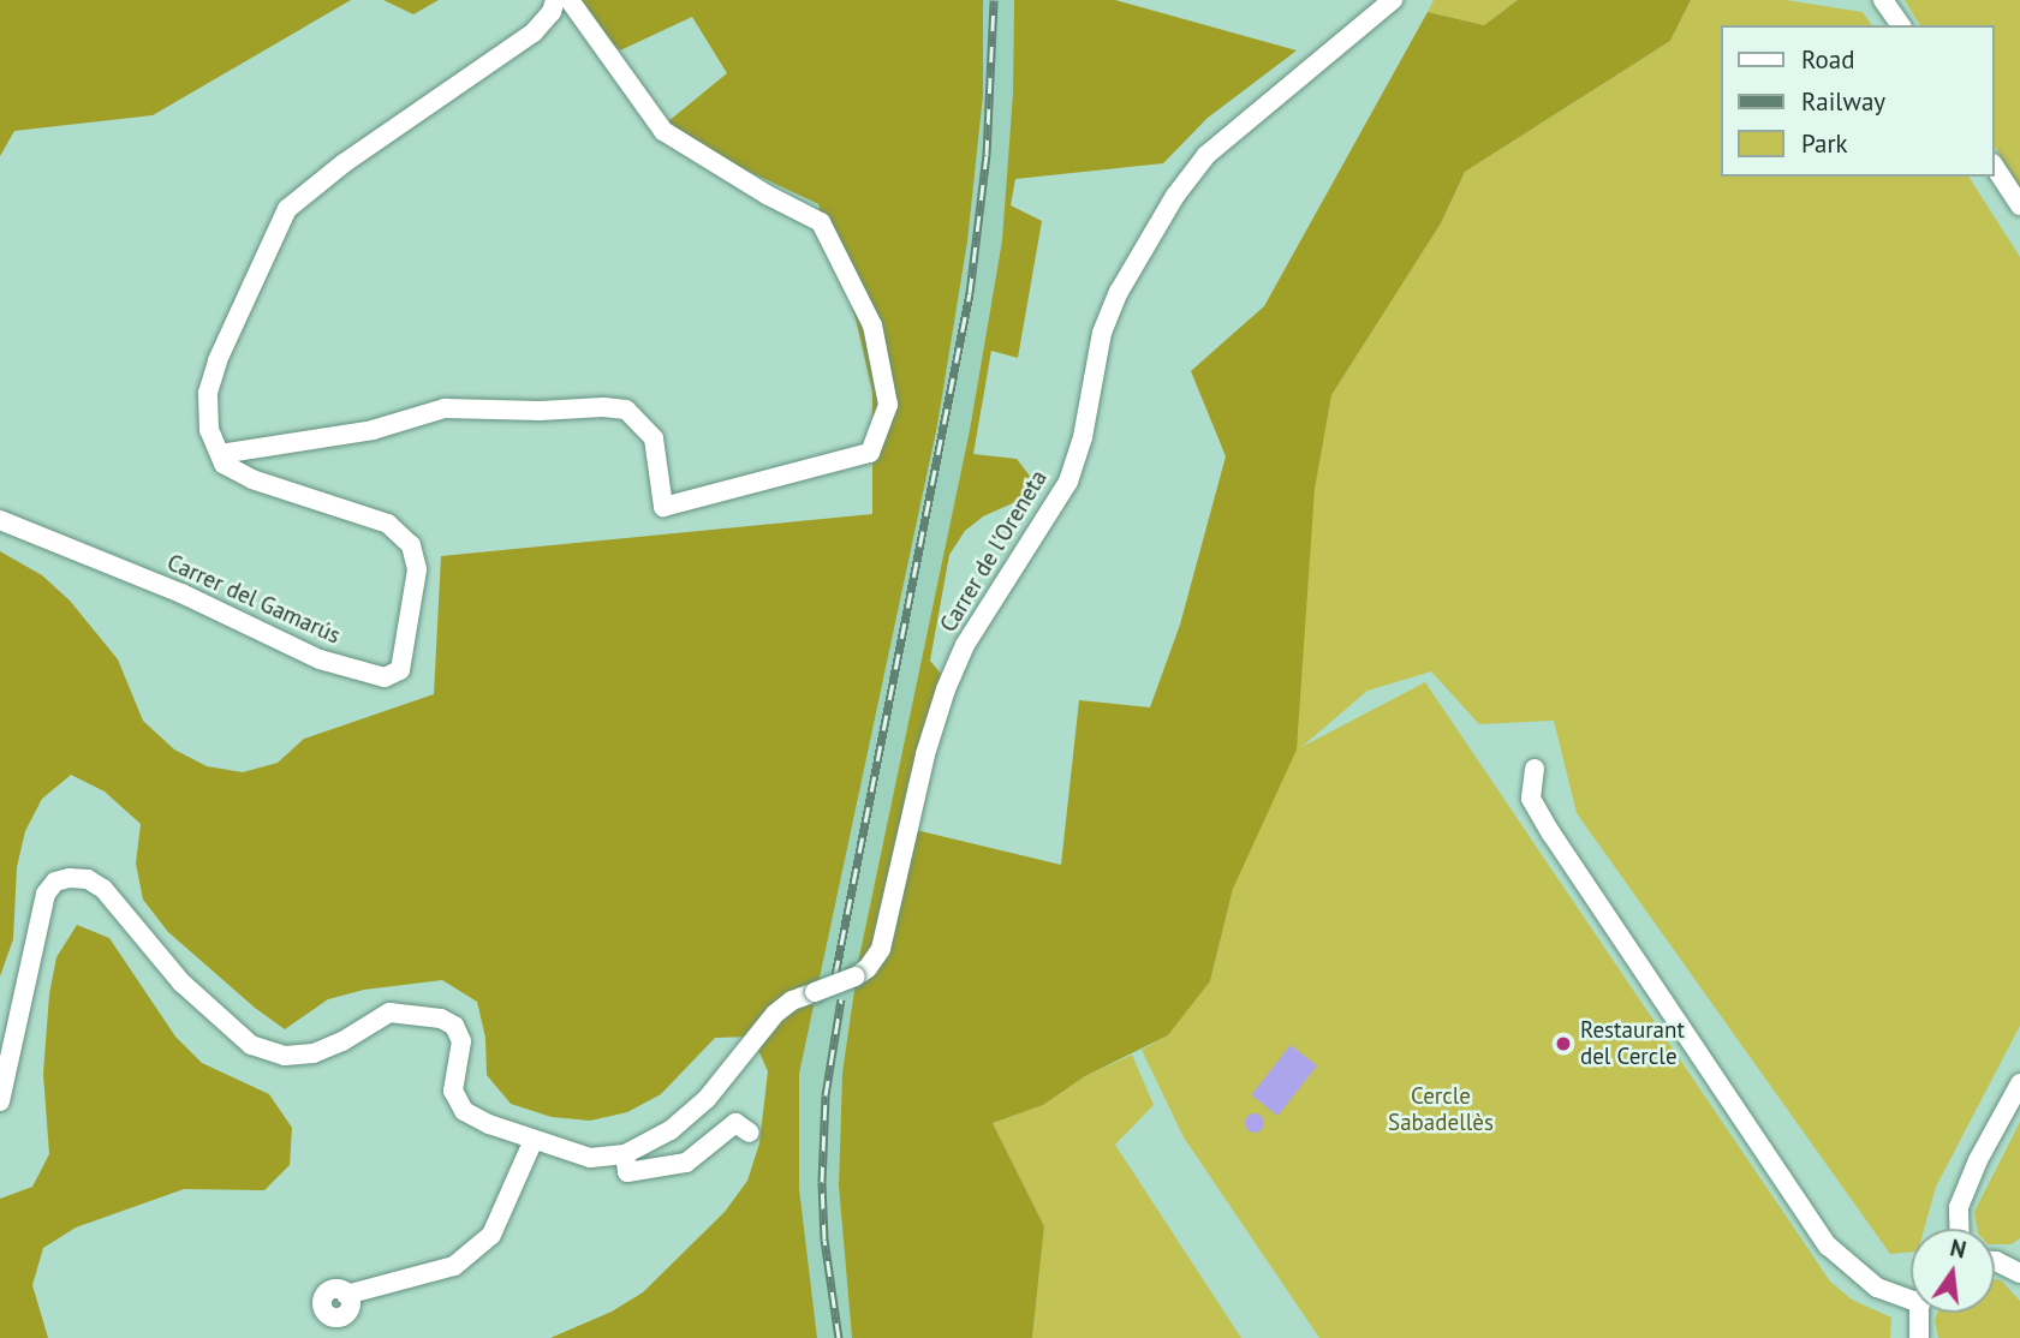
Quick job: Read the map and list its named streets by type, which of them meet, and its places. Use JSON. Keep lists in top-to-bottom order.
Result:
{
  "streets": {
    "street": ["Carrer de l'Oreneta", "Carrer del Gamarús"]
  },
  "parks": ["Cercle Sabadellès"],
  "places": ["Restaurant del Cercle"],
  "legend": ["Road", "Railway", "Park"],
  "north": "top"
}
